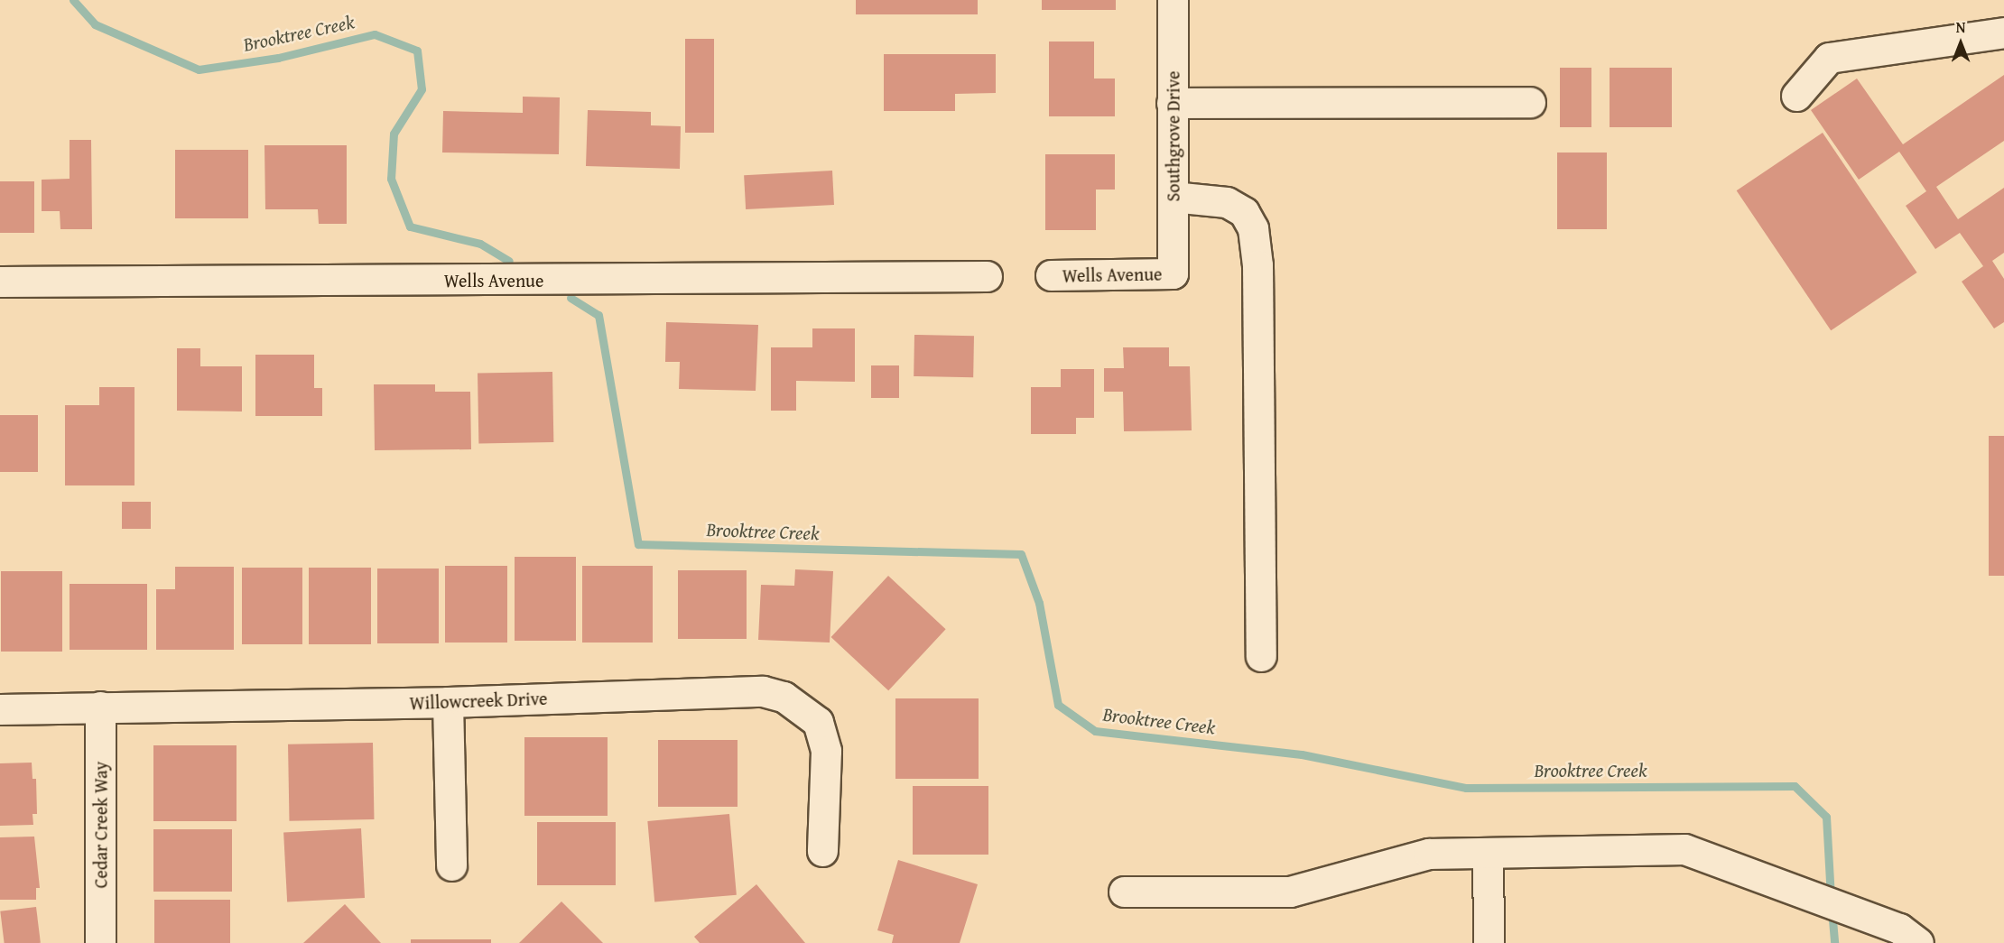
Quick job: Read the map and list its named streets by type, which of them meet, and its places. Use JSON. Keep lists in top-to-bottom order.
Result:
{
  "streets": {
    "street": [
      "Southgrove Drive",
      "Wells Avenue",
      "Willowcreek Drive",
      "Cedar Creek Way"
    ]
  },
  "crossings": [
    ["Southgrove Drive", "Wells Avenue"],
    ["Willowcreek Drive", "Cedar Creek Way"]
  ],
  "water": ["Brooktree Creek"],
  "north": "top"
}
